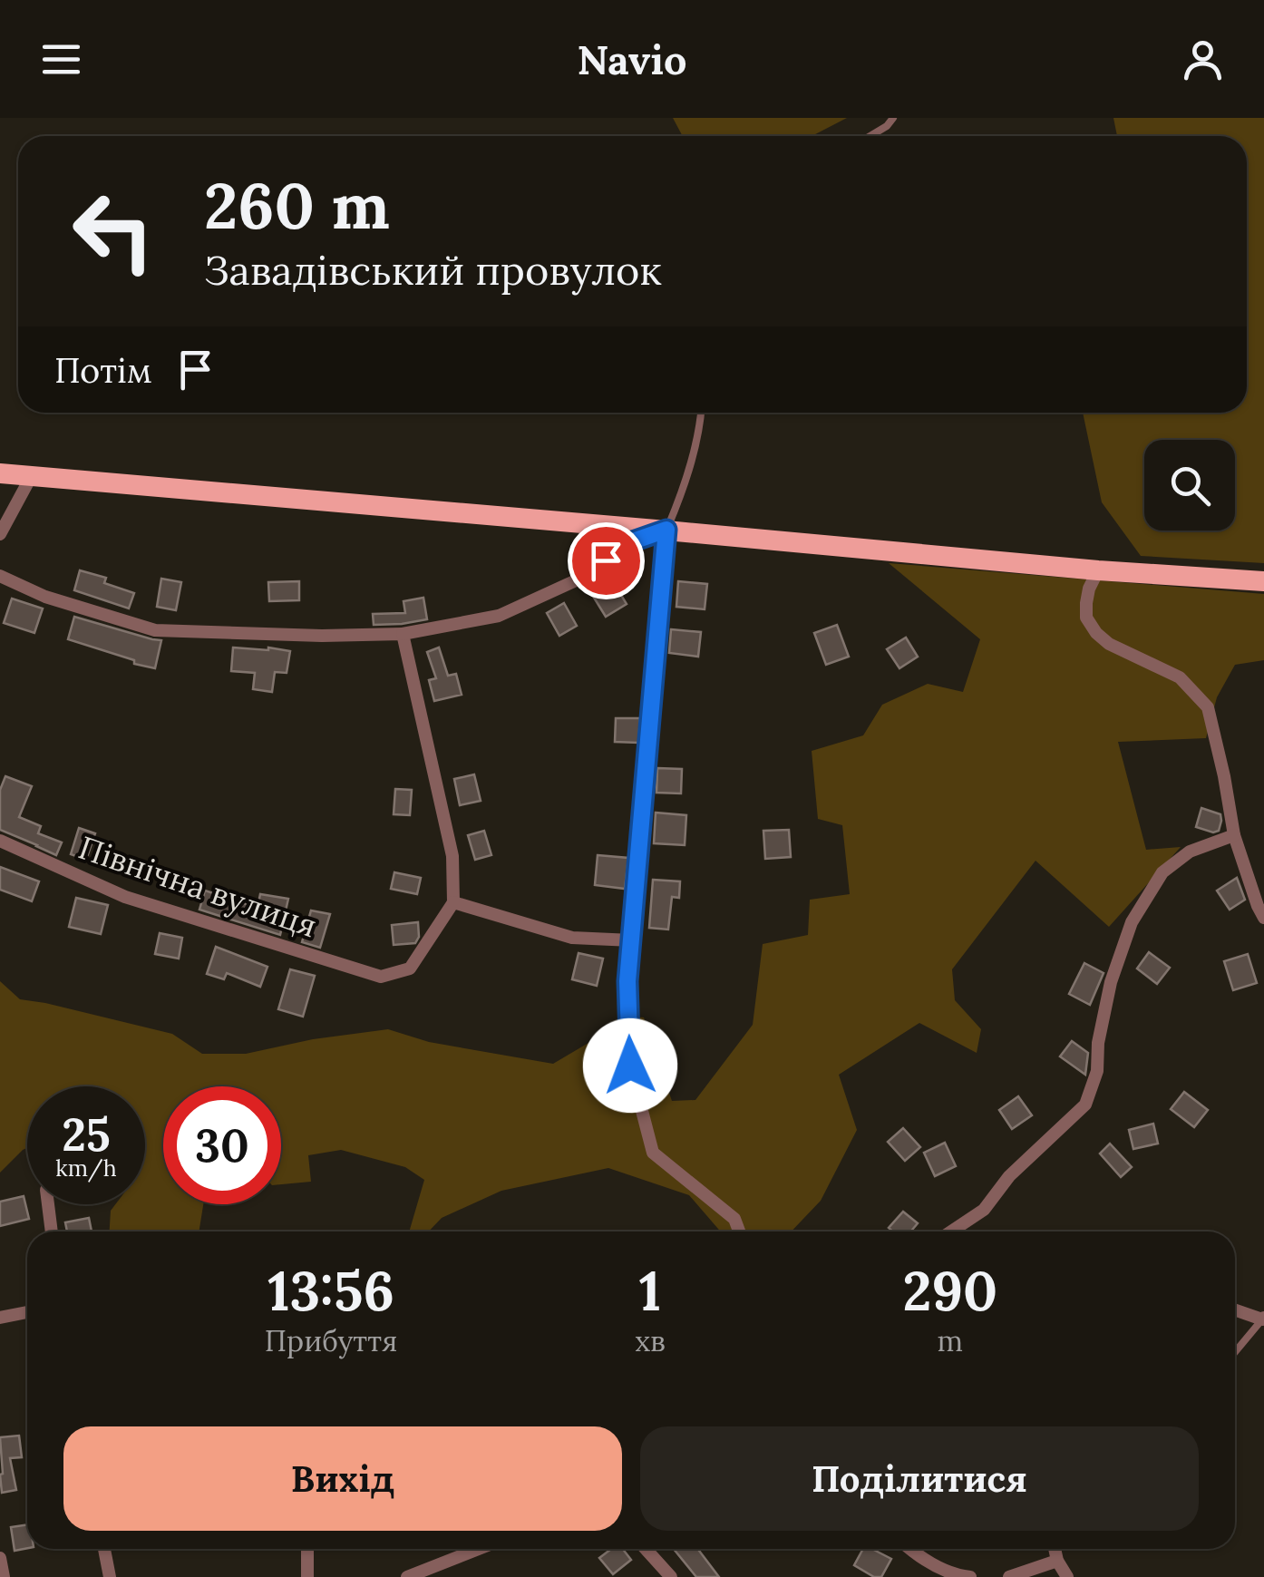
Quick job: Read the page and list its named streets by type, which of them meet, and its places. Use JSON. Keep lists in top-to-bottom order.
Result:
{
  "streets": {
    "street": ["Північна вулиця"]
  },
  "page": {
    "header": "Navio",
    "turn": ["260 m", "Завадівський провулок"],
    "then": "Потім",
    "speed": "25 km/h",
    "limit": "30",
    "eta": [
      "13:56",
      "Прибуття",
      "1",
      "хв",
      "290",
      "m"
    ],
    "buttons": ["Вихід", "Поділитися"]
  }
}
